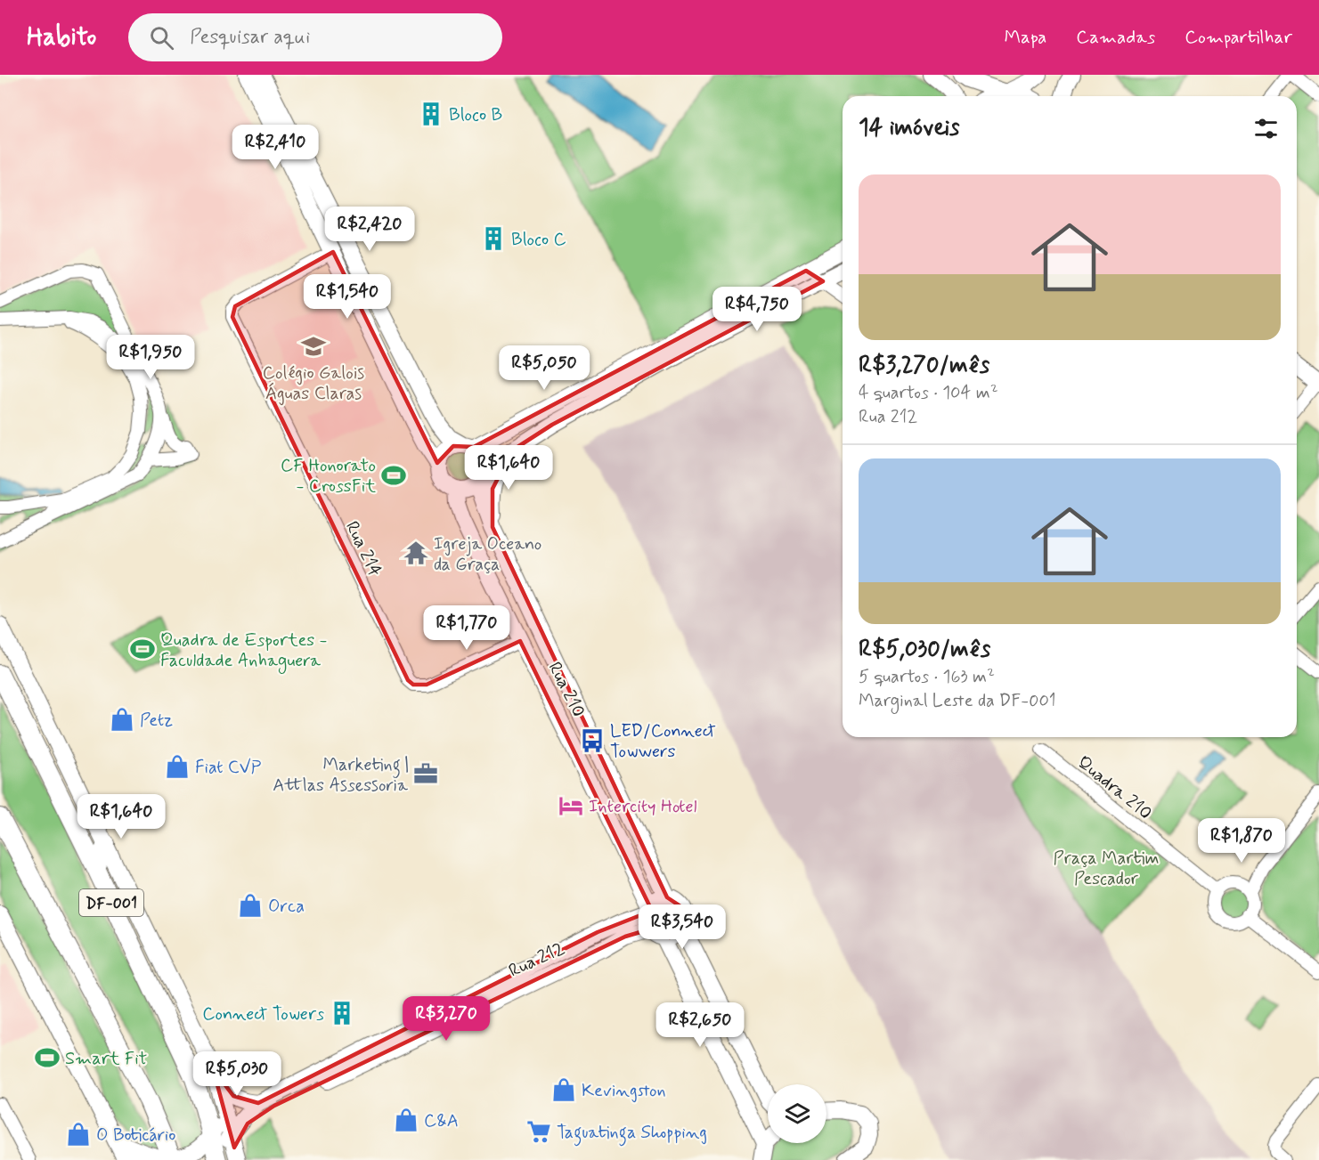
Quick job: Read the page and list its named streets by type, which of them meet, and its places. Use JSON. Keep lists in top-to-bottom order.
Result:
{
  "streets": {
    "highway": ["DF-001"],
    "main road": ["Rua 210", "Rua 212"],
    "street": ["Rua 214", "Quadra 210"]
  },
  "crossings": [
    ["Rua 214", "Rua 210"],
    ["Rua 210", "Rua 212"],
    ["DF-001", "Rua 212"]
  ],
  "parks": ["Praça Martim Pescador"],
  "places": {
    "building": ["Bloco B", "Bloco C", "Connect Towers"],
    "school or university": ["Colégio Galois Águas Claras"],
    "sports": ["CF Honorato - CrossFit", "Quadra de Esportes - Faculdade Anhaguera", "Smart Fit"],
    "temple": ["Igreja Oceano da Graça"],
    "shop": [
      "Petz",
      "Fiat CVP",
      "Orca",
      "Kevingston",
      "C&A",
      "O Boticário"
    ],
    "bus stop": ["LED/Connect Towwers"],
    "office": ["Marketing | Attlas Assessoria"],
    "hotel": ["Intercity Hotel"],
    "supermarket": ["Taguatinga Shopping"]
  },
  "page": {
    "header": "Habito",
    "search": "Pesquisar aqui",
    "nav": ["Mapa", "Camadas", "Compartilhar"],
    "heading": "14 imóveis",
    "price": [
      "R$2,410",
      "R$2,420",
      "R$1,540",
      "R$4,750",
      "R$1,950",
      "R$5,050",
      "R$1,640",
      "R$1,770",
      "R$1,640",
      "R$1,870",
      "R$3,540",
      "R$3,270",
      "R$2,650",
      "R$5,030"
    ],
    "list": [
      {
        "name": "R$3,270/mês",
        "note": "4 quartos · 104 m² · Rua 212"
      },
      {
        "name": "R$5,030/mês",
        "note": "5 quartos · 163 m² · Marginal Leste da DF-001"
      }
    ]
  }
}
